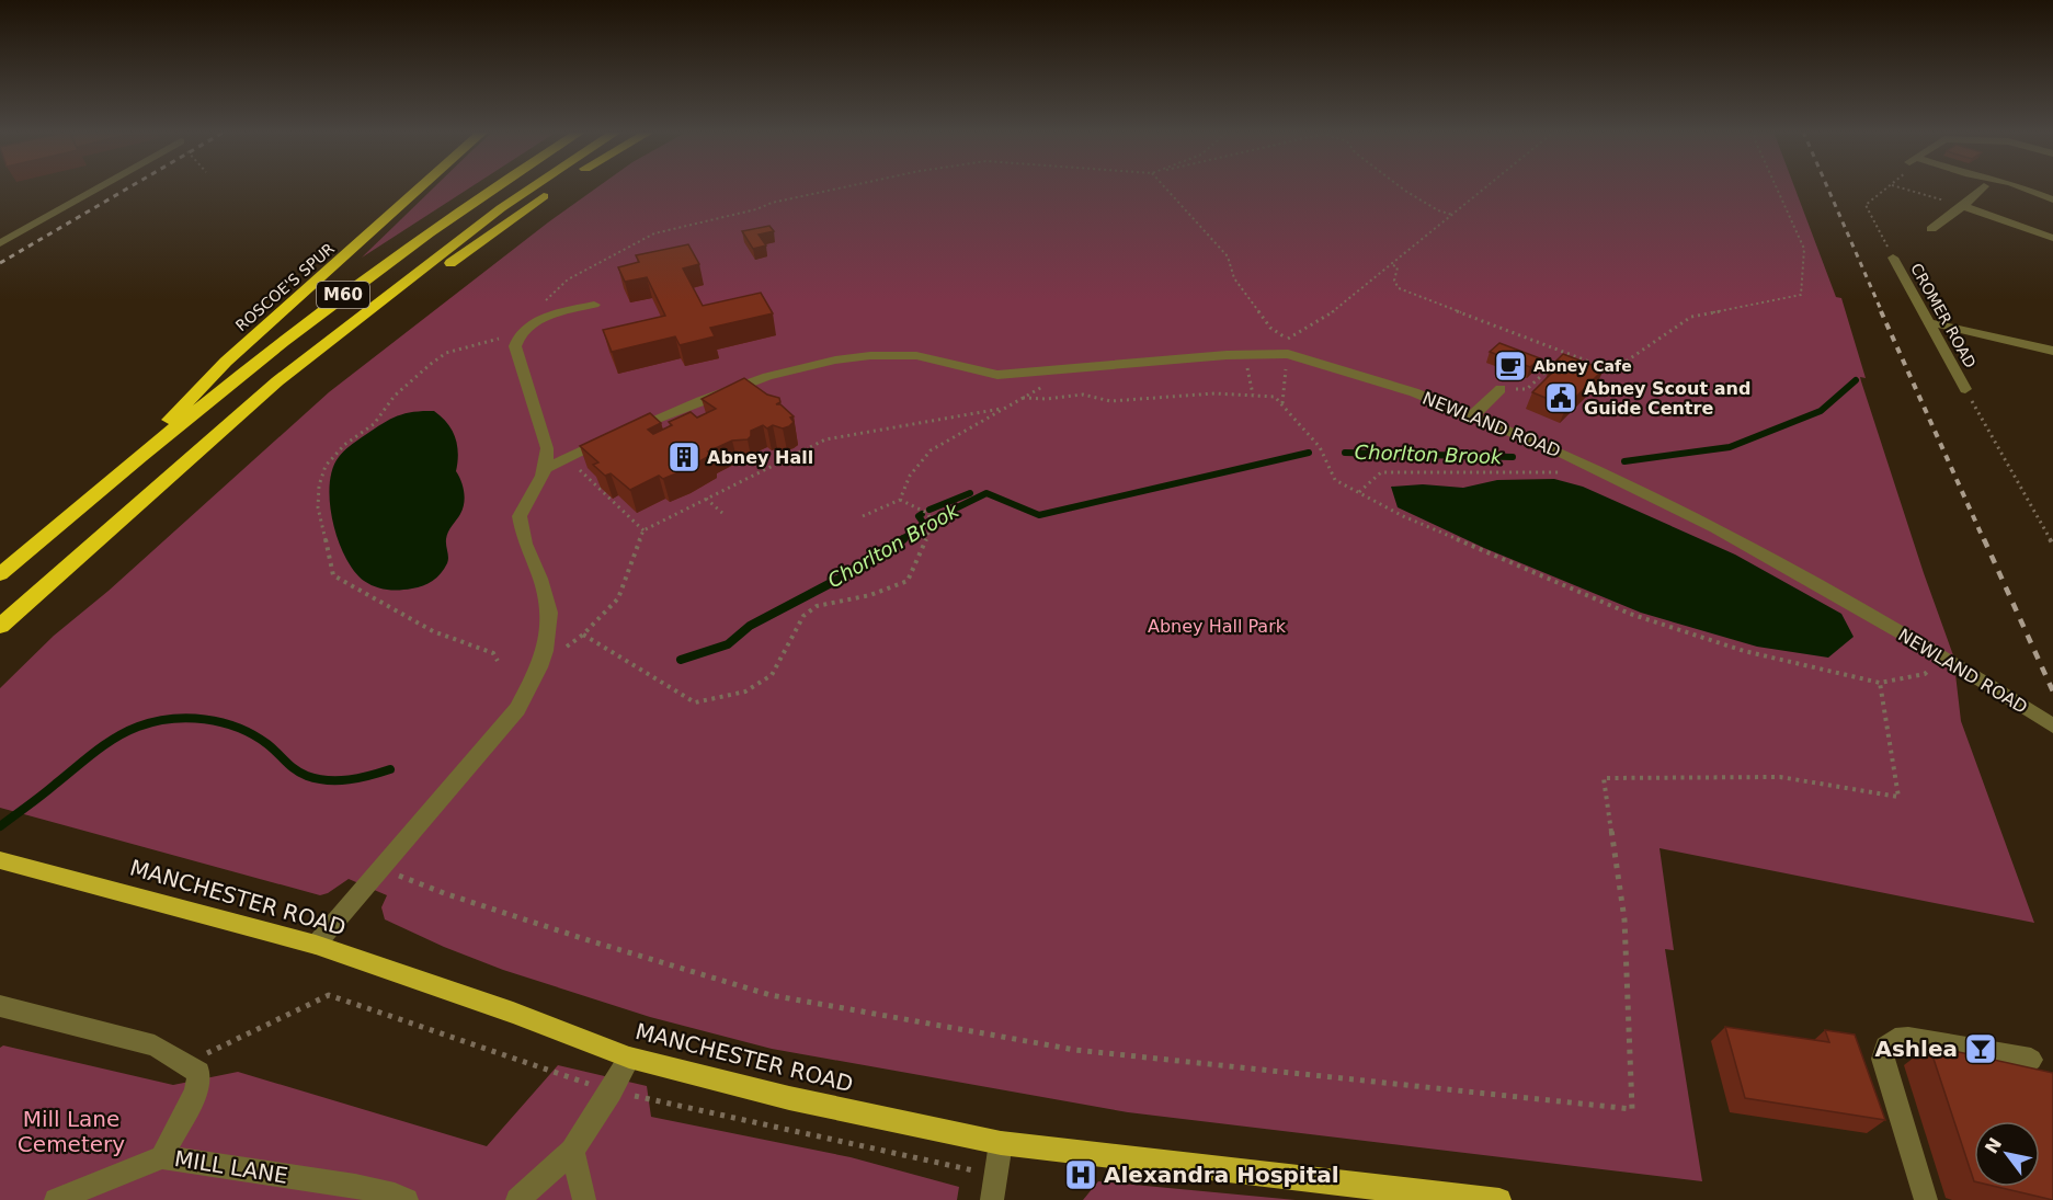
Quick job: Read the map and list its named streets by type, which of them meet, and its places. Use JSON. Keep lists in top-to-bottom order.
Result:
{
  "streets": {
    "highway": ["ROSCOE'S SPUR", "M60"],
    "main road": ["MANCHESTER ROAD"],
    "street": ["CROMER ROAD", "NEWLAND ROAD", "MILL LANE"]
  },
  "crossings": [
    ["ROSCOE'S SPUR", "M60"]
  ],
  "water": ["Chorlton Brook"],
  "parks": ["Abney Hall Park", "Mill Lane Cemetery"],
  "places": {
    "cafe": ["Abney Cafe"],
    "public building": ["Abney Scout and Guide Centre"],
    "building": ["Abney Hall"],
    "bar": ["Ashlea"],
    "hospital": ["Alexandra Hospital"]
  },
  "north": "top left"
}
